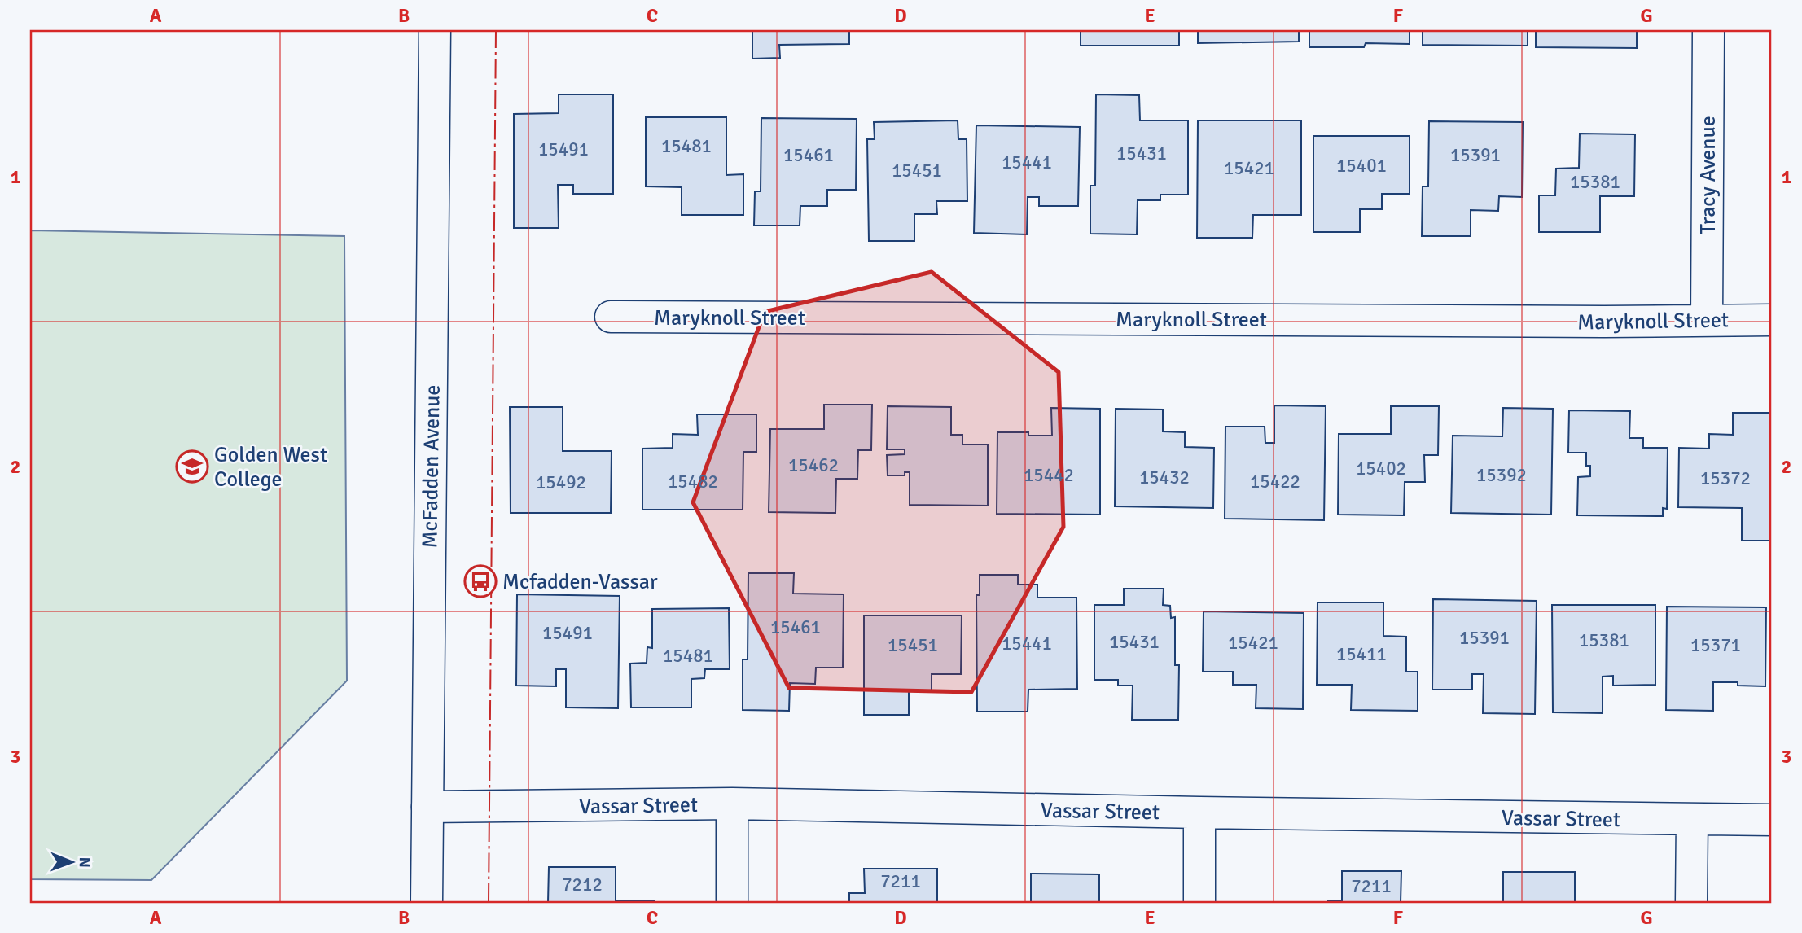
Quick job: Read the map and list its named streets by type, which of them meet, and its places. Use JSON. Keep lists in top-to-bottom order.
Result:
{
  "streets": {
    "street": [
      "Tracy Avenue",
      "Maryknoll Street",
      "McFadden Avenue",
      "Vassar Street"
    ]
  },
  "crossings": [
    ["Tracy Avenue", "Maryknoll Street"],
    ["McFadden Avenue", "Vassar Street"]
  ],
  "places": {
    "school or university": ["Golden West College"],
    "bus stop": ["Mcfadden-Vassar"]
  },
  "house_numbers": [
    "15481",
    "15491",
    "15431",
    "15461",
    "15391",
    "15441",
    "15401",
    "15421",
    "15451",
    "15381",
    "15462",
    "15402",
    "15442",
    "15392",
    "15432",
    "15372",
    "15482",
    "15422",
    "15492",
    "15461",
    "15491",
    "15391",
    "15381",
    "15431",
    "15421",
    "15441",
    "15451",
    "15371",
    "15411",
    "15481",
    "7211",
    "7212",
    "7211"
  ],
  "north": "right",
  "grid": {
    "columns": [
      "A",
      "B",
      "C",
      "D",
      "E",
      "F",
      "G"
    ],
    "rows": ["1", "2", "3"]
  }
}
